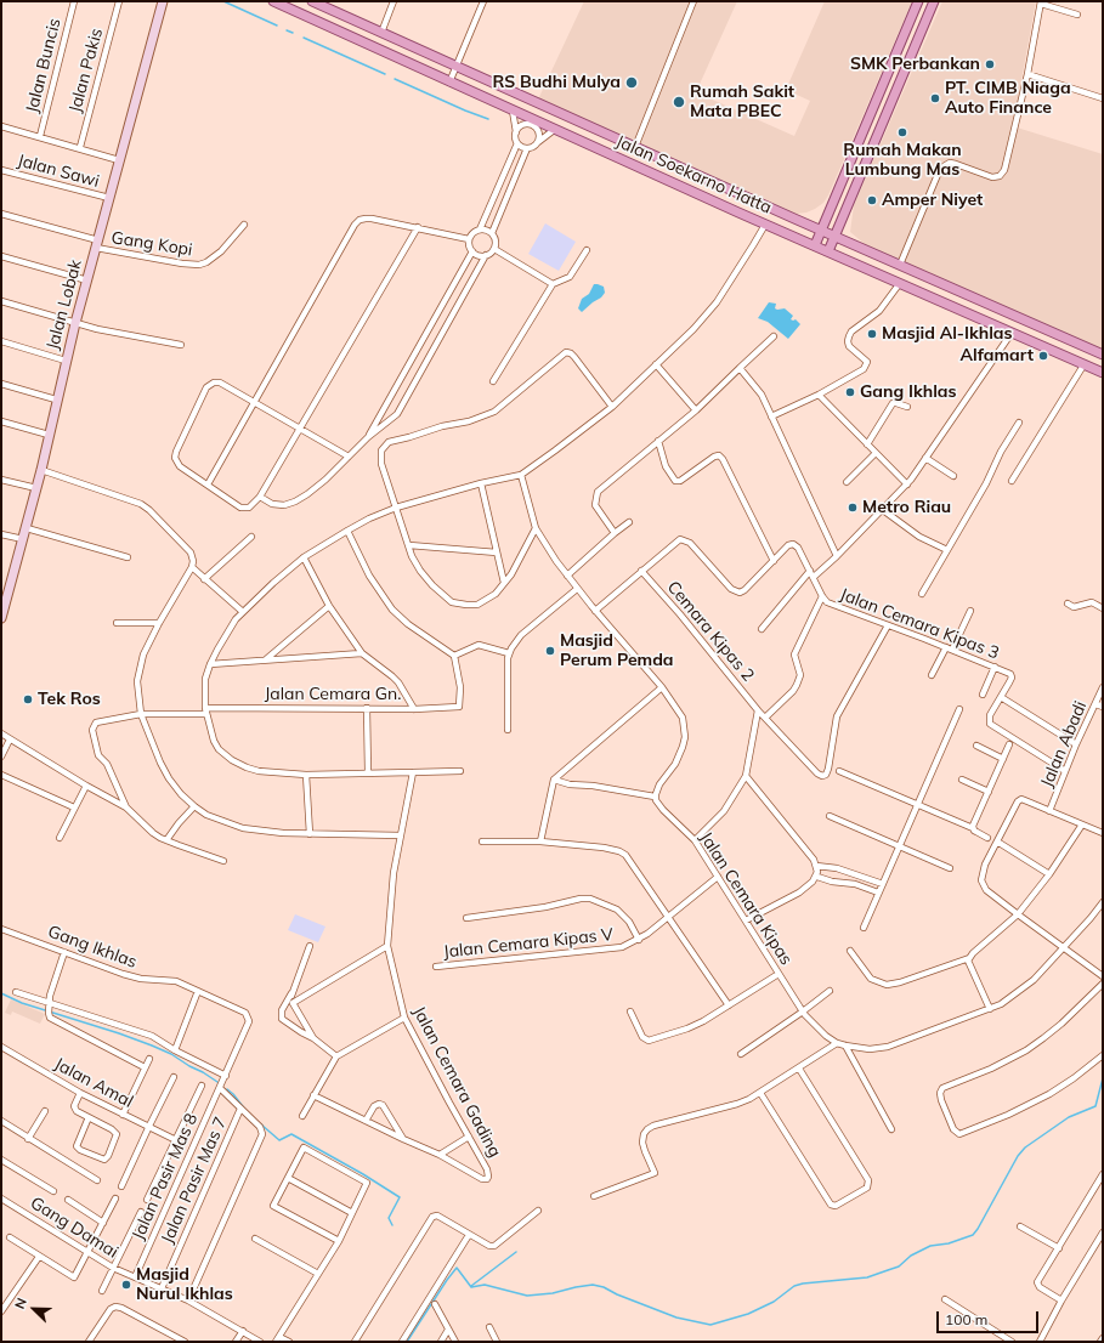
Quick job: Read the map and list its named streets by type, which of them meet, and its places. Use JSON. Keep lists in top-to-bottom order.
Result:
{
  "streets": {
    "main road": ["Jalan Soekarno Hatta", "Jalan Lobak"],
    "street": [
      "Jalan Buncis",
      "Jalan Pakis",
      "Jalan Sawi",
      "Gang Kopi",
      "Jalan Cemara Kipas 3",
      "Cemara Kipas 2",
      "Jalan Cemara Gn.",
      "Jalan Abadi",
      "Jalan Cemara Kipas",
      "Jalan Cemara Kipas V",
      "Gang Ikhlas",
      "Jalan Cemara Gading",
      "Jalan Amal",
      "Jalan Pasir Mas 8",
      "Jalan Pasir Mas 7",
      "Gang Damai"
    ]
  },
  "crossings": [
    ["Jalan Sawi", "Jalan Lobak"],
    ["Gang Kopi", "Jalan Lobak"],
    ["Jalan Cemara Kipas 3", "Cemara Kipas 2"],
    ["Jalan Cemara Kipas 3", "Jalan Abadi"],
    ["Jalan Cemara Kipas", "Jalan Cemara Kipas V"],
    ["Gang Ikhlas", "Jalan Pasir Mas 8"],
    ["Jalan Pasir Mas 8", "Gang Damai"],
    ["Jalan Pasir Mas 7", "Gang Damai"]
  ],
  "places": [
    "SMK Perbankan",
    "RS Budhi Mulya",
    "PT. CIMB Niaga Auto Finance",
    "Rumah Sakit Mata PBEC",
    "Rumah Makan Lumbung Mas",
    "Amper Niyet",
    "Masjid Al-Ikhlas",
    "Alfamart",
    "Gang Ikhlas",
    "Metro Riau",
    "Masjid Perum Pemda",
    "Tek Ros",
    "Masjid Nurul Ikhlas"
  ],
  "scale_bar": "100 m",
  "north": "top left"
}
